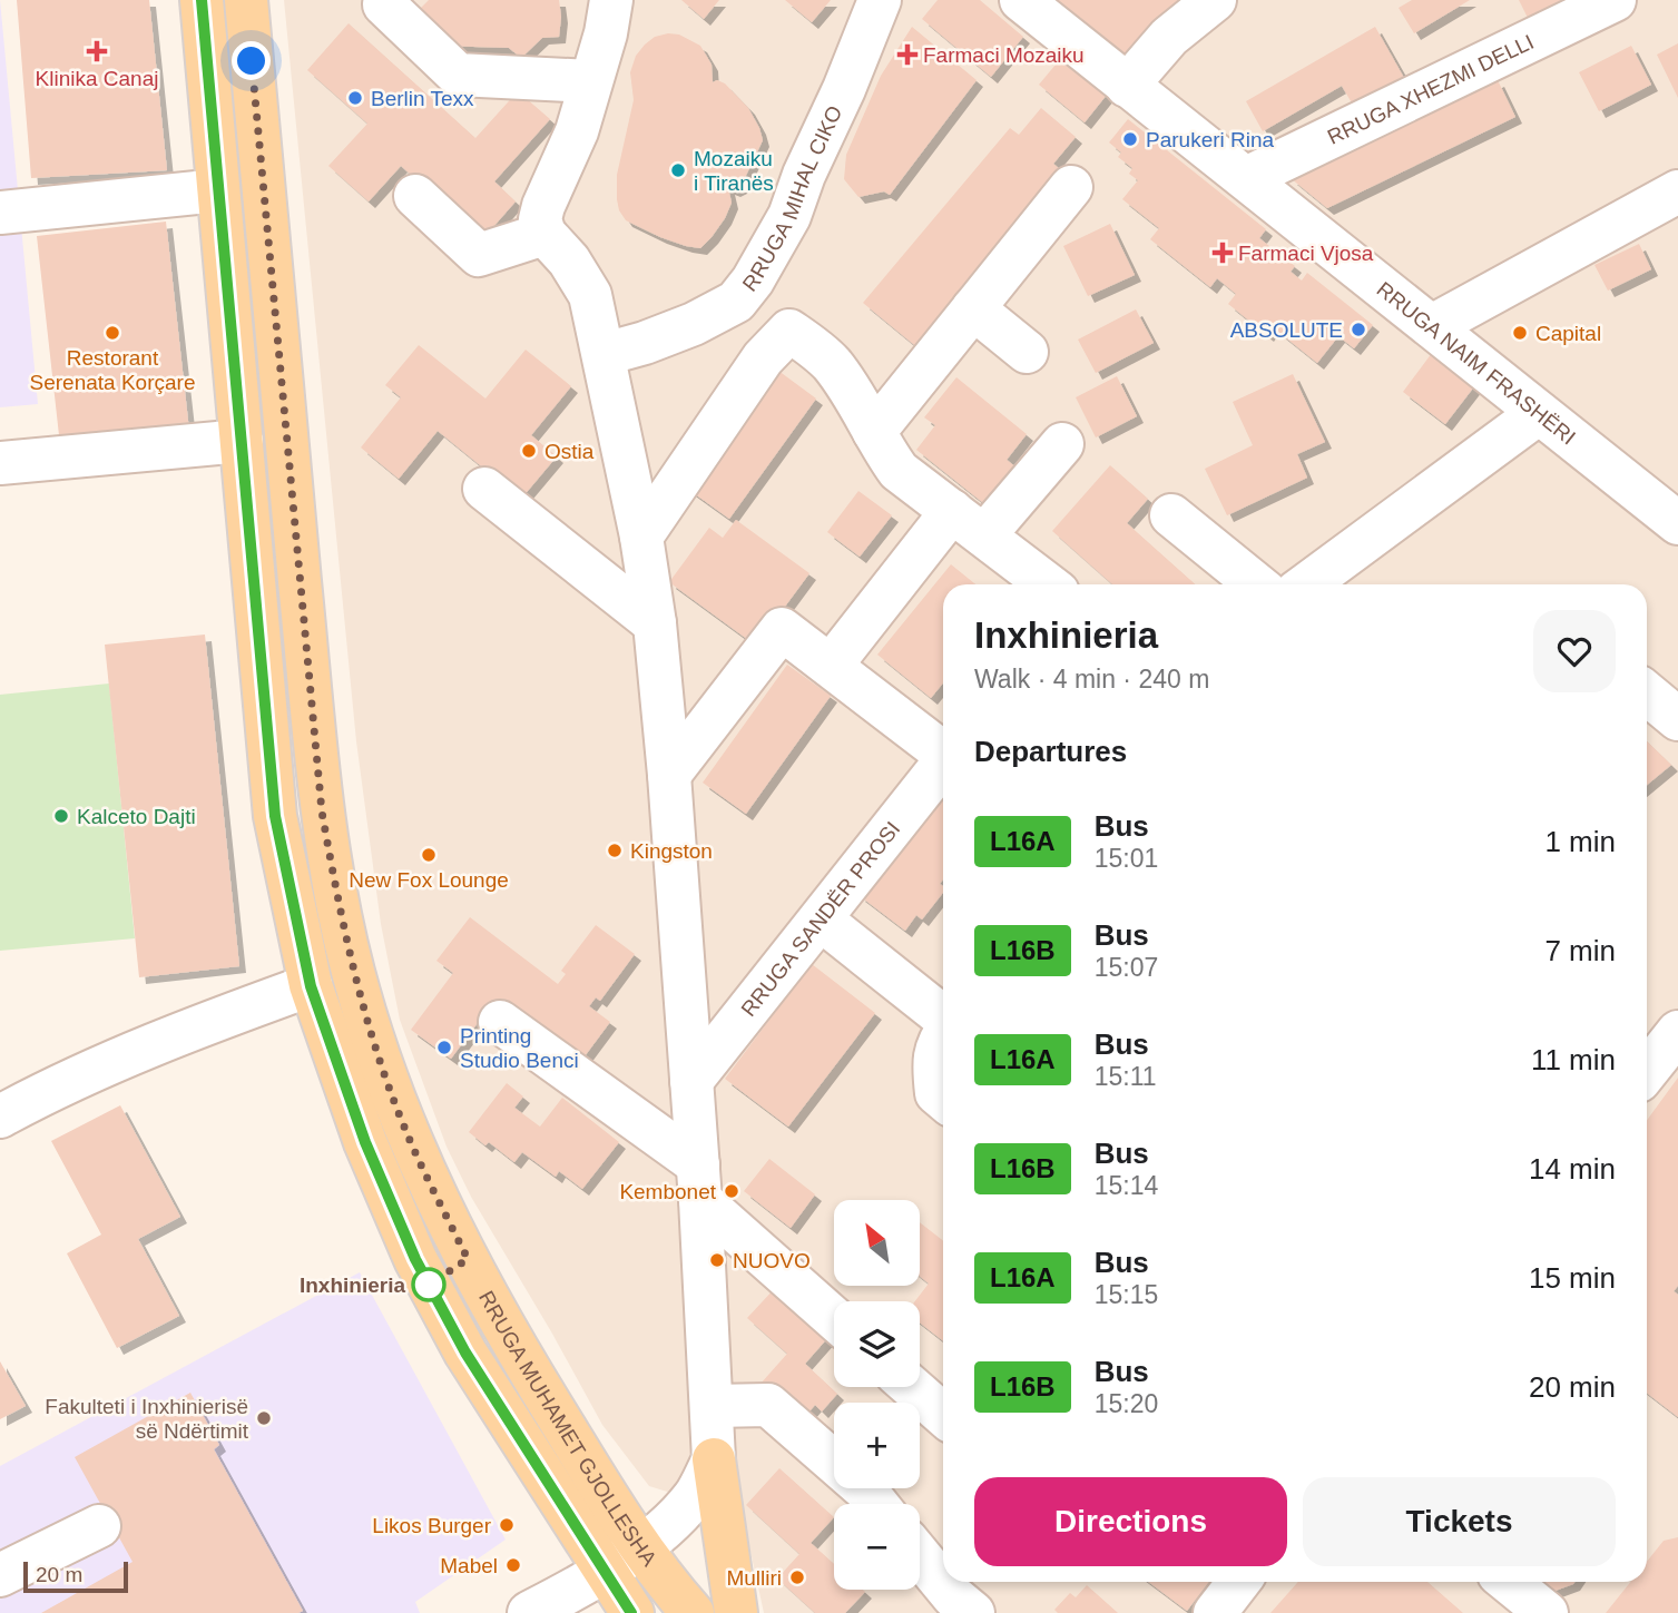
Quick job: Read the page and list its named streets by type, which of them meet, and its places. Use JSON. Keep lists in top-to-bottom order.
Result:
{
  "streets": {
    "main road": ["RRUGA MUHAMET GJOLLESHA"],
    "street": [
      "RRUGA XHEZMI DELLI",
      "RRUGA MIHAL CIKO",
      "RRUGA NAIM FRASHËRI",
      "RRUGA SANDËR PROSI"
    ]
  },
  "crossings": [
    ["RRUGA XHEZMI DELLI", "RRUGA NAIM FRASHËRI"]
  ],
  "places": {
    "health": ["Klinika Canaj", "Farmaci Mozaiku", "Farmaci Vjosa"],
    "other": [
      "Berlin Texx",
      "Parukeri Rina",
      "Mozaiku i Tiranës",
      "ABSOLUTE",
      "Restorant Serenata Korçare",
      "Capital",
      "Ostia",
      "Kalceto Dajti",
      "Kingston",
      "New Fox Lounge",
      "Printing Studio Benci",
      "Kembonet",
      "NUOVO",
      "Inxhinieria",
      "Fakulteti i Inxhinierisë së Ndërtimit",
      "Likos Burger",
      "Mabel",
      "Mulliri"
    ]
  },
  "lines": ["bus line L16A"],
  "scale_bar": "20 m",
  "north": "top left",
  "page": {
    "heading": [
      ["Inxhinieria", "Walk · 4 min · 240 m"],
      "Departures"
    ],
    "list": [
      {
        "mark": "L16A",
        "name": "Bus",
        "note": "15:01",
        "value": "1 min"
      },
      {
        "mark": "L16B",
        "name": "Bus",
        "note": "15:07",
        "value": "7 min"
      },
      {
        "mark": "L16A",
        "name": "Bus",
        "note": "15:11",
        "value": "11 min"
      },
      {
        "mark": "L16B",
        "name": "Bus",
        "note": "15:14",
        "value": "14 min"
      },
      {
        "mark": "L16A",
        "name": "Bus",
        "note": "15:15",
        "value": "15 min"
      },
      {
        "mark": "L16B",
        "name": "Bus",
        "note": "15:20",
        "value": "20 min"
      }
    ],
    "map_buttons": ["+", "−"],
    "buttons": ["Directions", "Tickets"],
    "scale": "20 m"
  }
}
